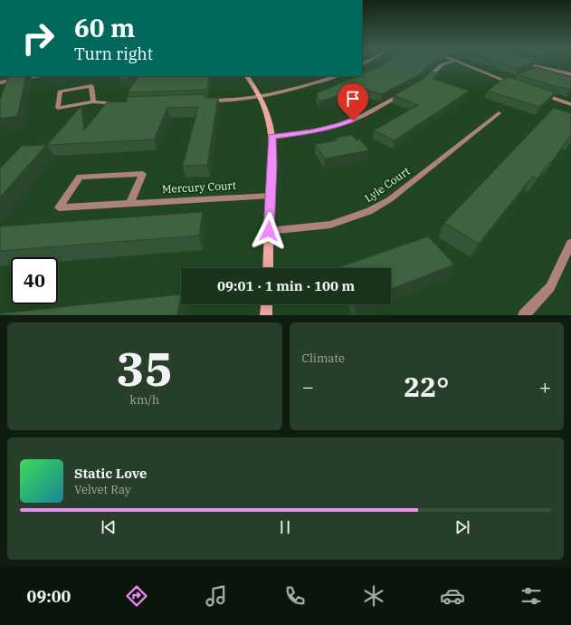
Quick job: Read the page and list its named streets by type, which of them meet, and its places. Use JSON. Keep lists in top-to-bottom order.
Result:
{
  "streets": {
    "street": ["Lyle Court", "Mercury Court"]
  },
  "page": {
    "turn": ["60 m", "Turn right"],
    "limit": "40",
    "trip": "09:01 · 1 min · 100 m",
    "tile": [
      ["35", "km/h"],
      "Climate"
    ],
    "heat": ["−", "22°", "+"],
    "song": ["Static Love", "Velvet Ray"],
    "tabs": "09:00"
  }
}
